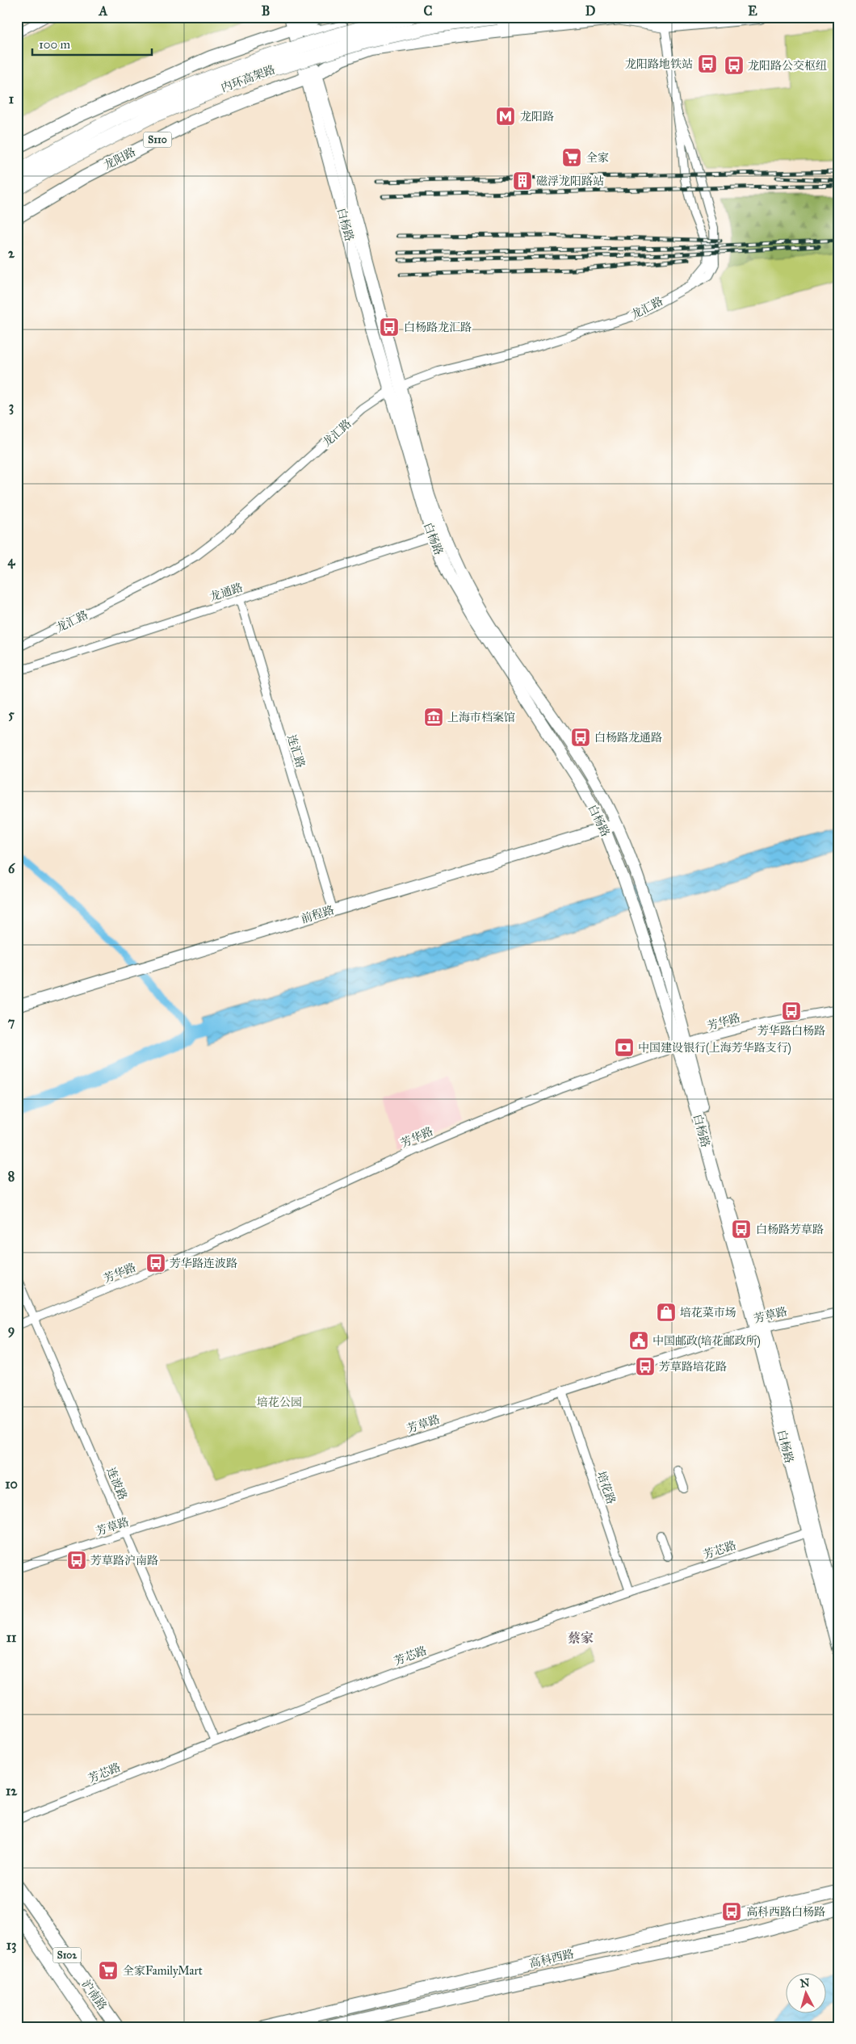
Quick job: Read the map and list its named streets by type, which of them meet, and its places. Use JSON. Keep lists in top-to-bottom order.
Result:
{
  "streets": {
    "highway": ["内环高架路"],
    "main road": [
      "S110",
      "龙阳路",
      "白杨路",
      "前程路",
      "S102",
      "高科西路",
      "沪南路"
    ],
    "street": [
      "龙汇路",
      "龙通路",
      "连汇路",
      "芳华路",
      "芳草路",
      "连波路",
      "培花路",
      "芳芯路"
    ]
  },
  "crossings": [
    ["龙阳路", "白杨路"],
    ["龙阳路", "龙汇路"],
    ["白杨路", "龙汇路"],
    ["白杨路", "龙通路"],
    ["白杨路", "前程路"],
    ["白杨路", "芳华路"],
    ["白杨路", "芳草路"],
    ["白杨路", "芳芯路"],
    ["龙通路", "连汇路"],
    ["连汇路", "前程路"],
    ["芳华路", "连波路"],
    ["芳草路", "连波路"],
    ["芳草路", "培花路"],
    ["连波路", "芳芯路"],
    ["培花路", "芳芯路"]
  ],
  "districts": ["蔡家"],
  "parks": ["培花公园"],
  "places": {
    "bus stop": [
      "龙阳路地铁站",
      "龙阳路公交枢纽",
      "白杨路龙汇路",
      "白杨路龙通路",
      "芳华路白杨路",
      "白杨路芳草路",
      "芳华路连波路",
      "芳草路培花路",
      "芳草路沪南路",
      "高科西路白杨路"
    ],
    "metro station": ["龙阳路"],
    "supermarket": ["全家", "全家FamilyMart"],
    "building": ["磁浮龙阳路站"],
    "museum": ["上海市档案馆"],
    "bank": ["中国建设银行(上海芳华路支行)"],
    "shop": ["培花菜市场"],
    "public building": ["中国邮政(培花邮政所)"]
  },
  "scale_bar": "100 m",
  "north": "top",
  "grid": {
    "columns": [
      "A",
      "B",
      "C",
      "D",
      "E"
    ],
    "rows": [
      "1",
      "2",
      "3",
      "4",
      "5",
      "6",
      "7",
      "8",
      "9",
      "10",
      "11",
      "12",
      "13"
    ]
  }
}
